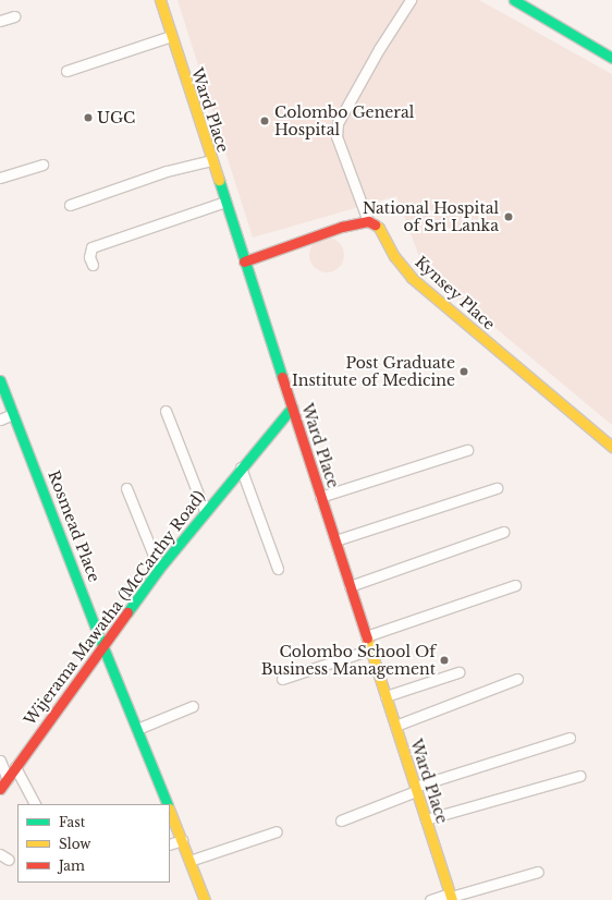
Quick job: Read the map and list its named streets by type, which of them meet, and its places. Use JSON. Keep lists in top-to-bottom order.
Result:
{
  "streets": {
    "main road": [
      "Ward Place",
      "Kynsey Place",
      "Rosmead Place",
      "Wijerama Mawatha (McCarthy Road)"
    ]
  },
  "crossings": [
    ["Ward Place", "Wijerama Mawatha (McCarthy Road)"],
    ["Rosmead Place", "Wijerama Mawatha (McCarthy Road)"]
  ],
  "places": [
    "UGC",
    "Colombo General Hospital",
    "National Hospital of Sri Lanka",
    "Post Graduate Institute of Medicine",
    "Colombo School Of Business Management"
  ],
  "legend": ["Fast", "Slow", "Jam"]
}
